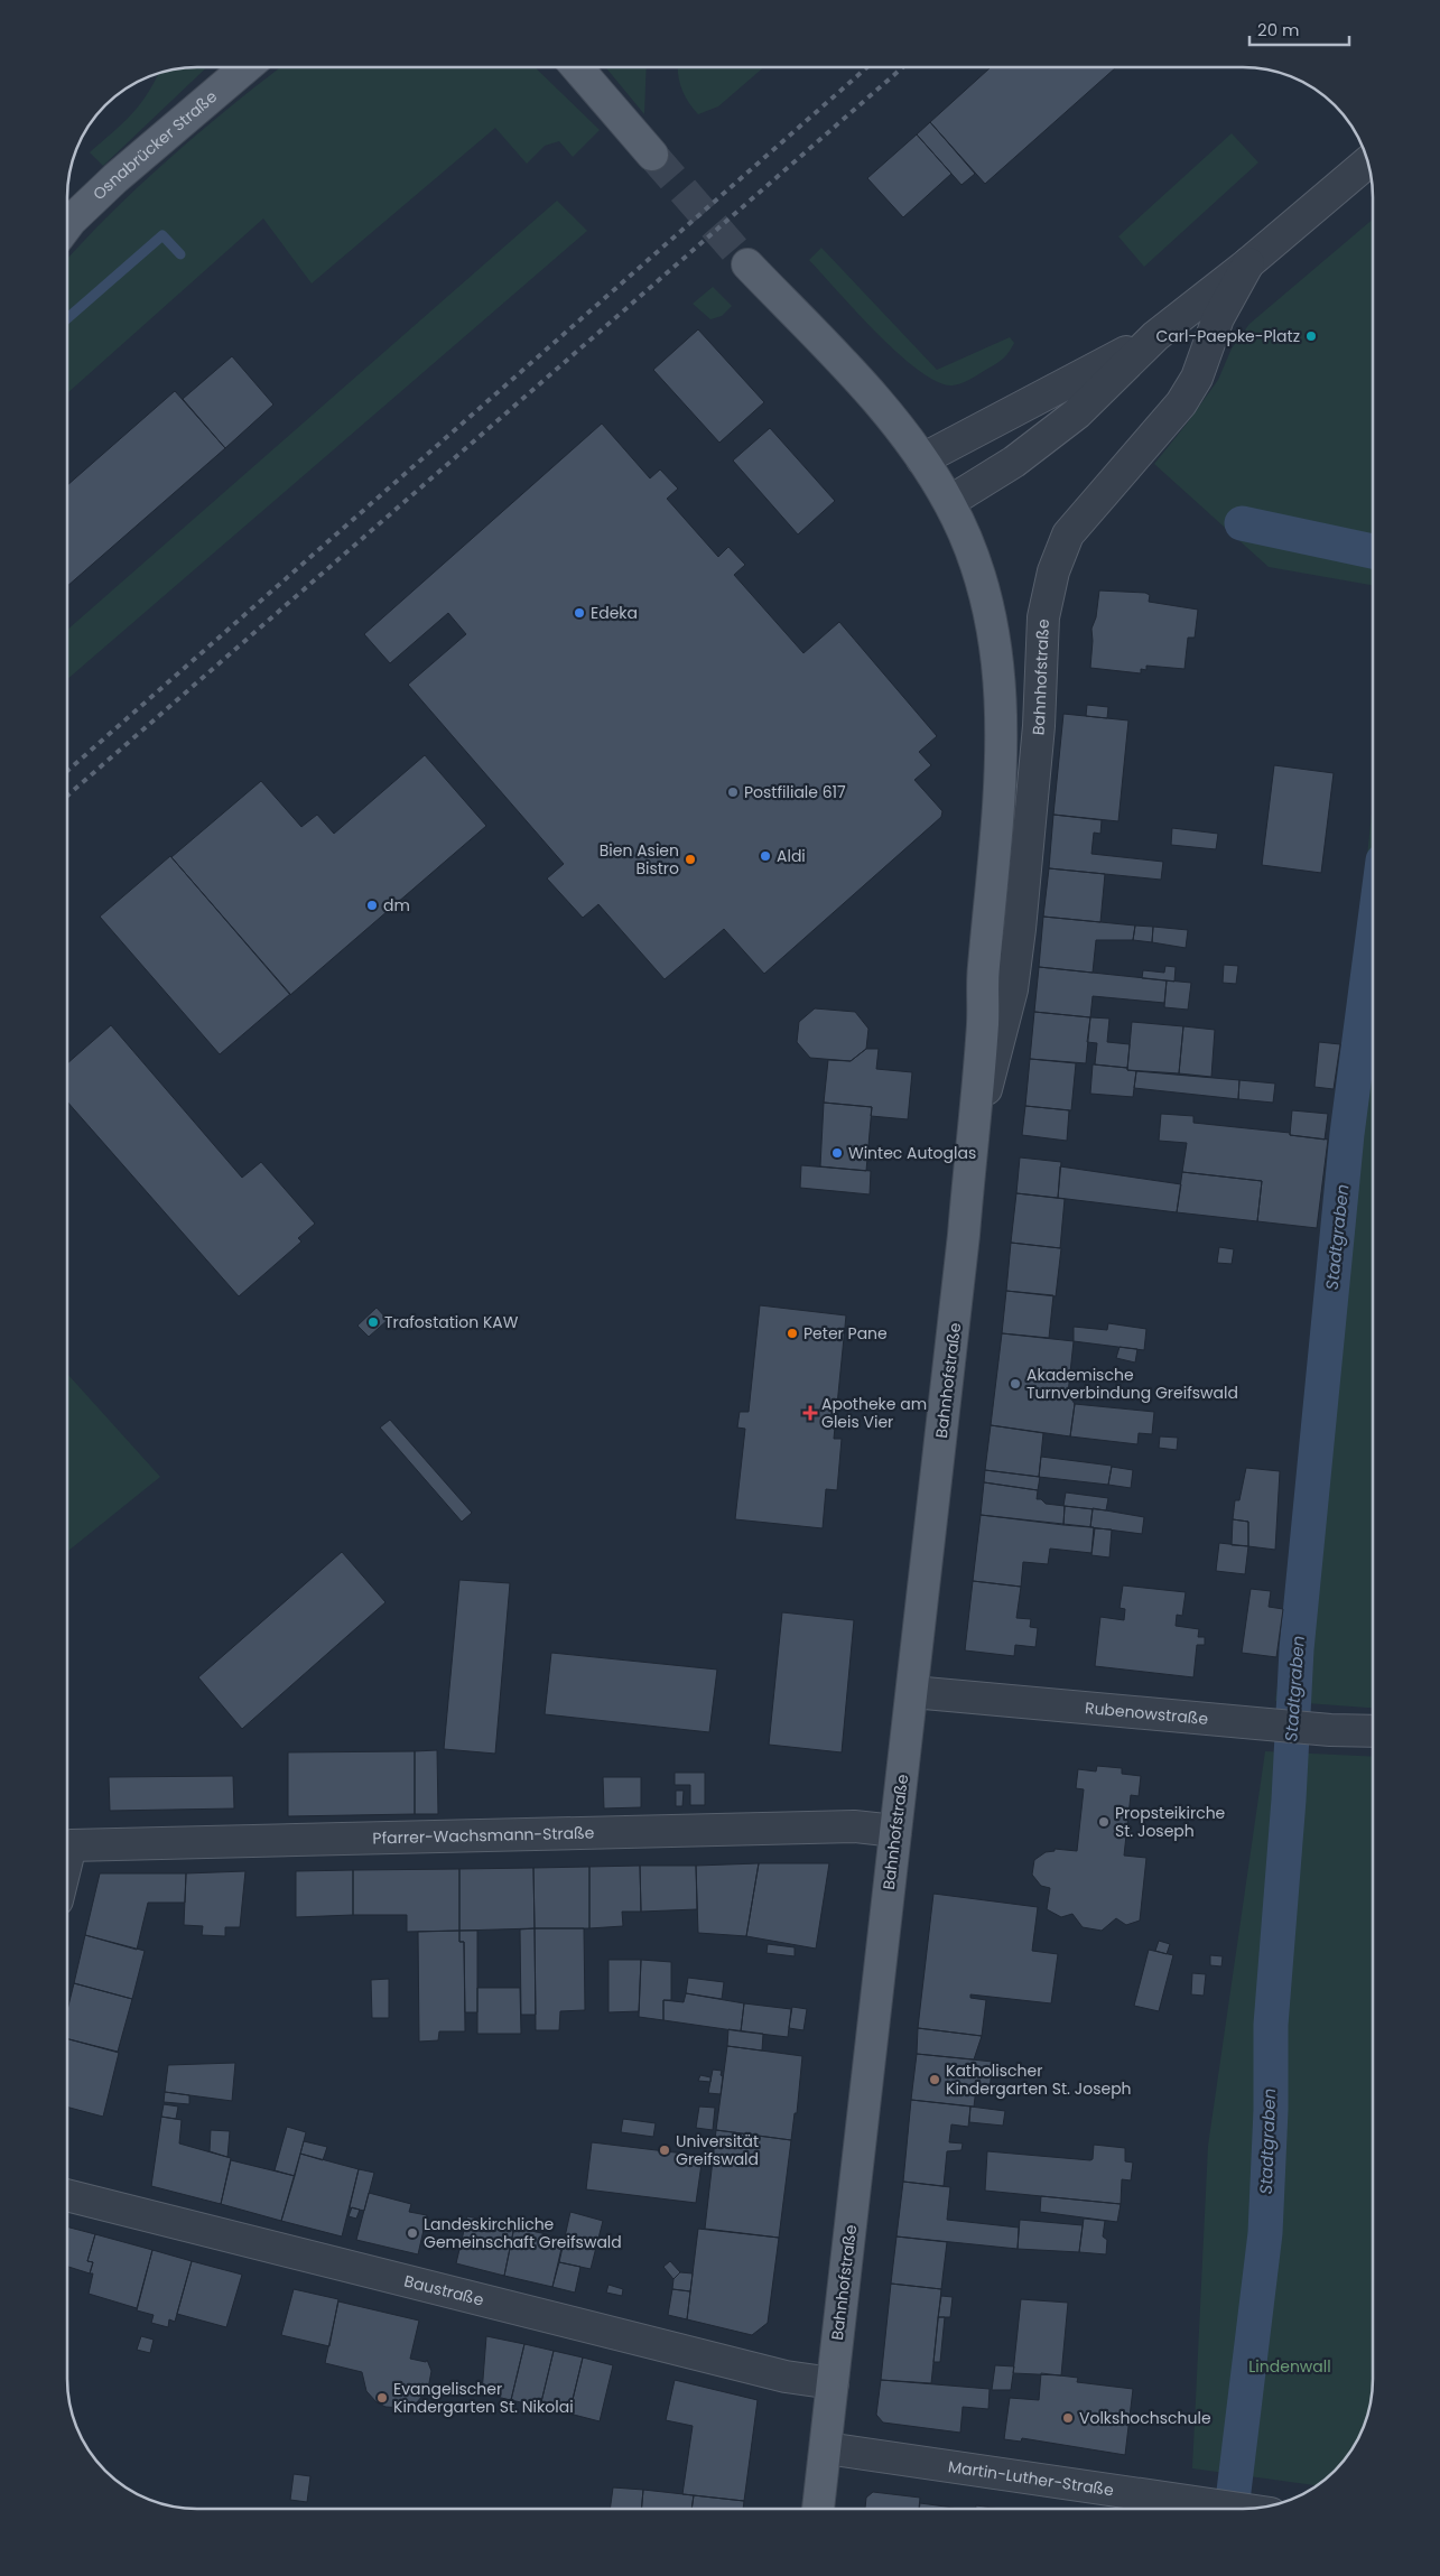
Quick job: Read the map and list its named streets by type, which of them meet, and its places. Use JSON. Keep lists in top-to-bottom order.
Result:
{
  "streets": {
    "main road": ["Osnabrücker Straße", "Bahnhofstraße"],
    "street": [
      "Rubenowstraße",
      "Pfarrer-Wachsmann-Straße",
      "Baustraße",
      "Martin-Luther-Straße"
    ]
  },
  "crossings": [
    ["Bahnhofstraße", "Rubenowstraße"],
    ["Bahnhofstraße", "Pfarrer-Wachsmann-Straße"],
    ["Bahnhofstraße", "Baustraße"],
    ["Bahnhofstraße", "Martin-Luther-Straße"]
  ],
  "water": ["Stadtgraben"],
  "parks": ["Lindenwall"],
  "places": {
    "other": [
      "Carl-Paepke-Platz",
      "Edeka",
      "Postfiliale 617",
      "Aldi",
      "Bien Asien Bistro",
      "dm",
      "Wintec Autoglas",
      "Trafostation KAW",
      "Peter Pane",
      "Akademische Turnverbindung Greifswald",
      "Propsteikirche St. Joseph",
      "Katholischer Kindergarten St. Joseph",
      "Universität Greifswald",
      "Landeskirchliche Gemeinschaft Greifswald",
      "Evangelischer Kindergarten St. Nikolai",
      "Volkshochschule"
    ],
    "health": ["Apotheke am Gleis Vier"]
  },
  "scale_bar": "20 m"
}
